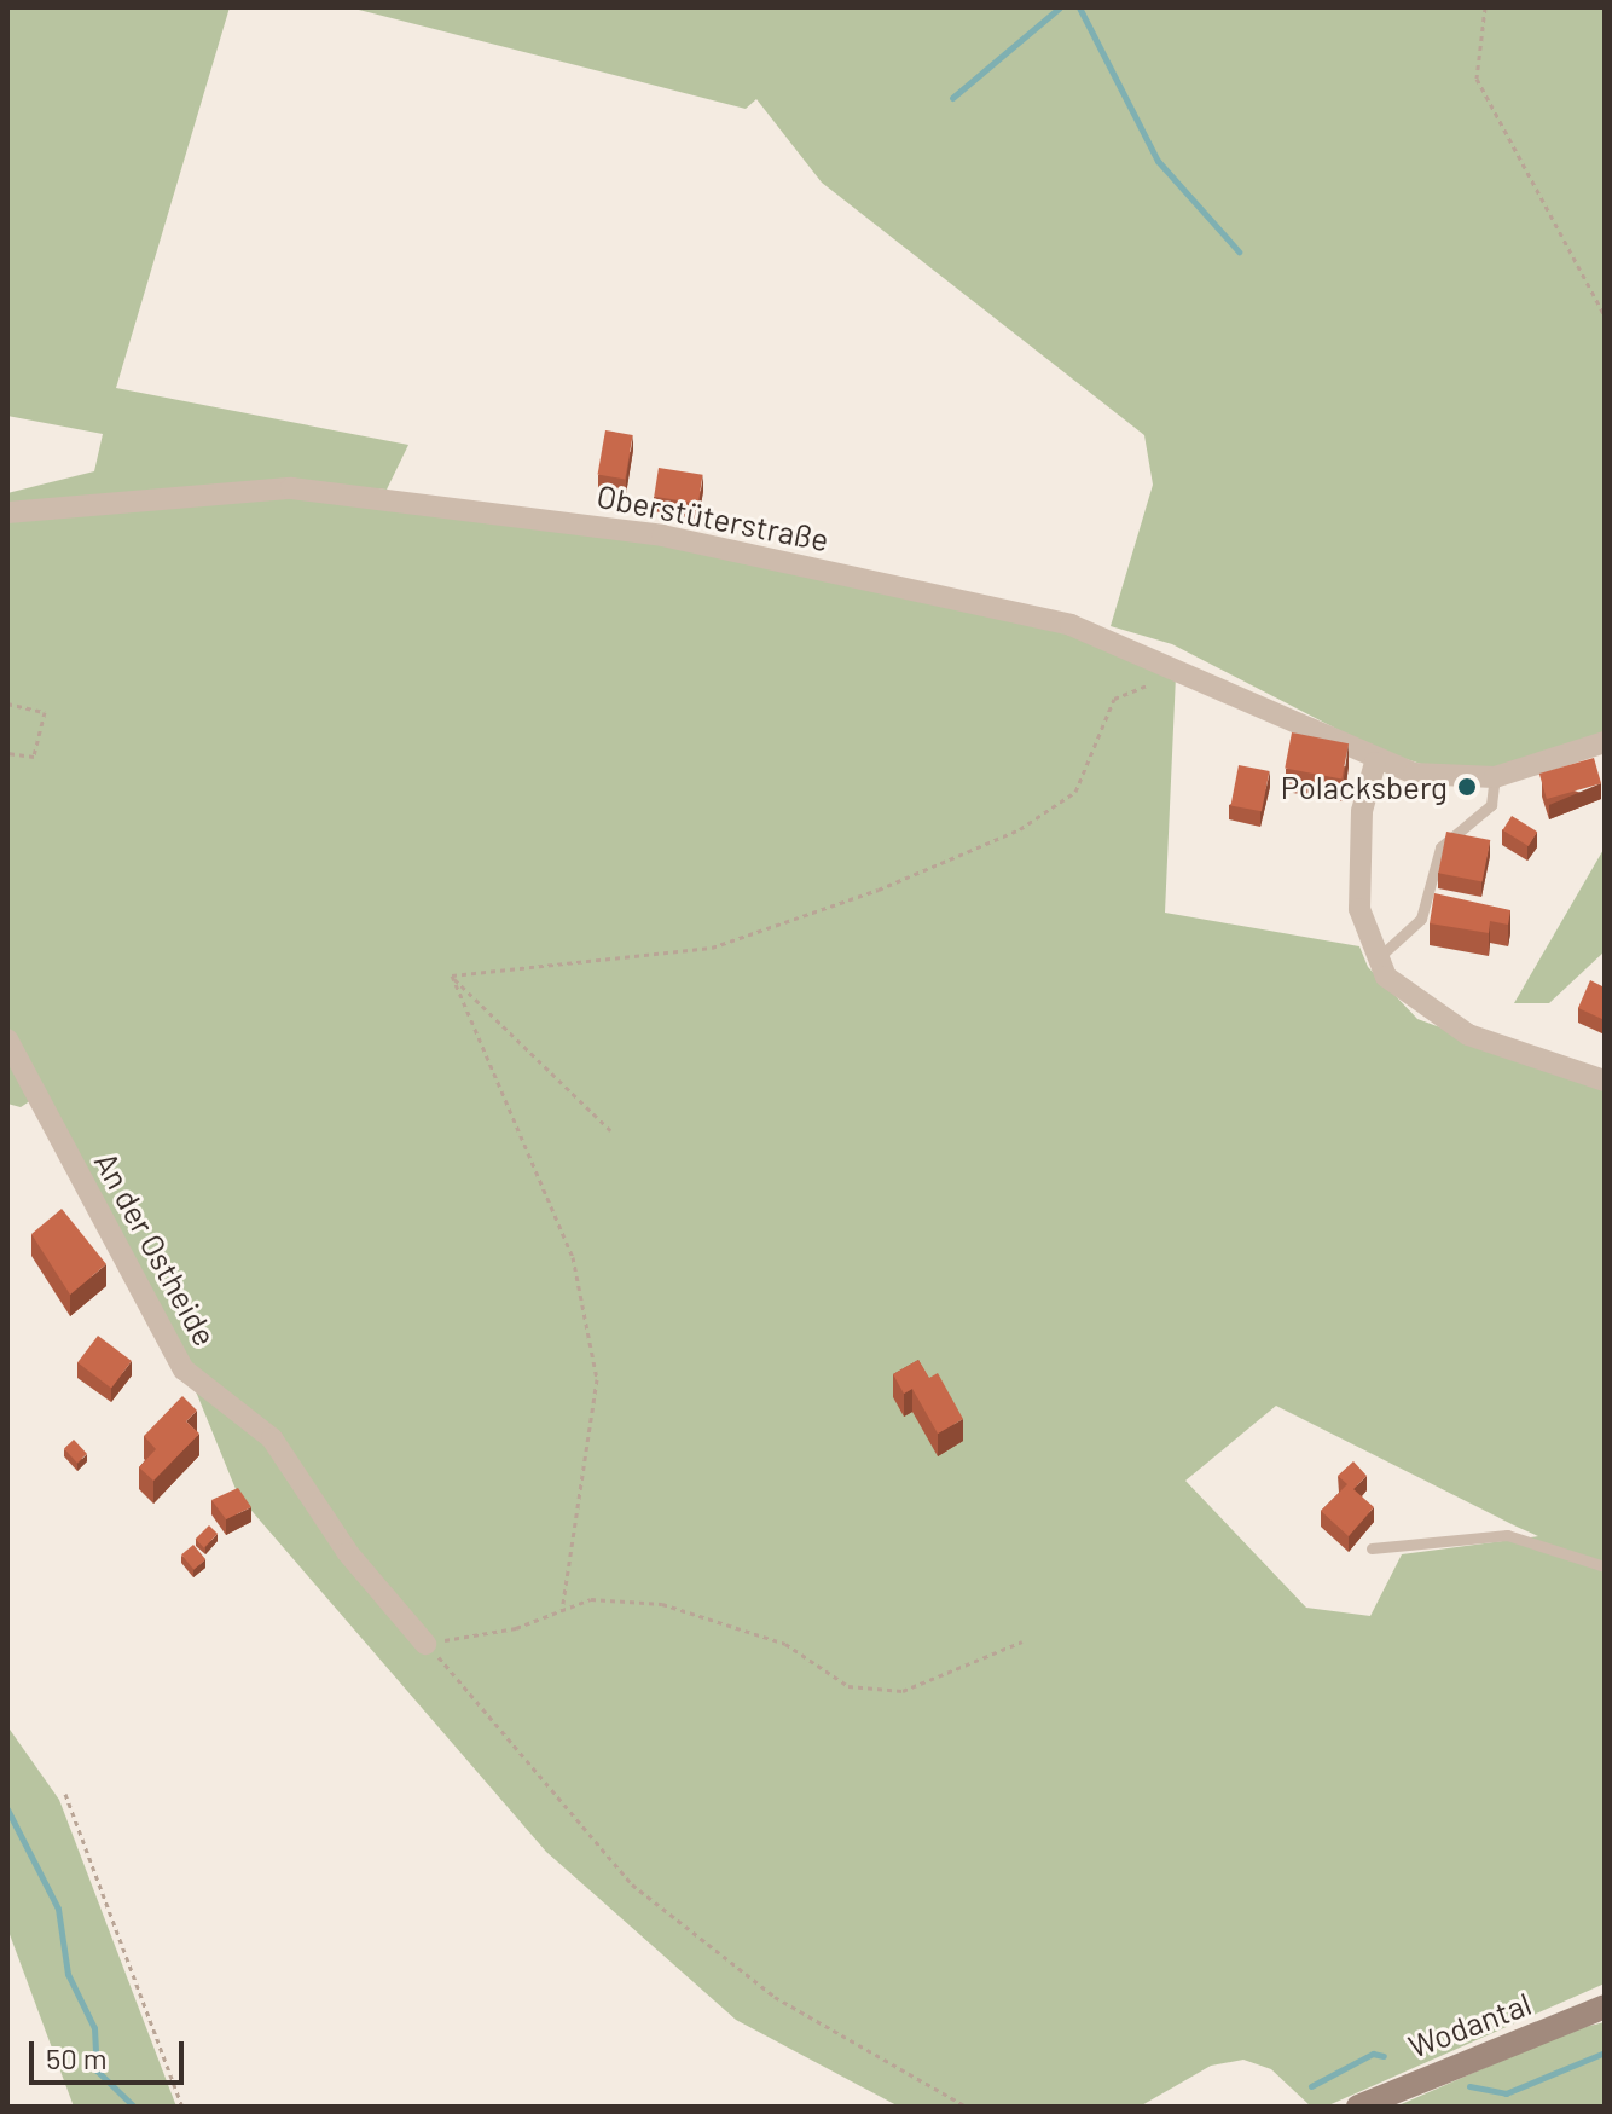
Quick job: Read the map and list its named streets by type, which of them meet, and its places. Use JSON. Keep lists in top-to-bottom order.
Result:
{
  "streets": {
    "main road": ["Wodantal"],
    "street": ["Oberstüterstraße", "An der Ostheide"]
  },
  "places": ["Polacksberg"],
  "scale_bar": "50 m"
}
